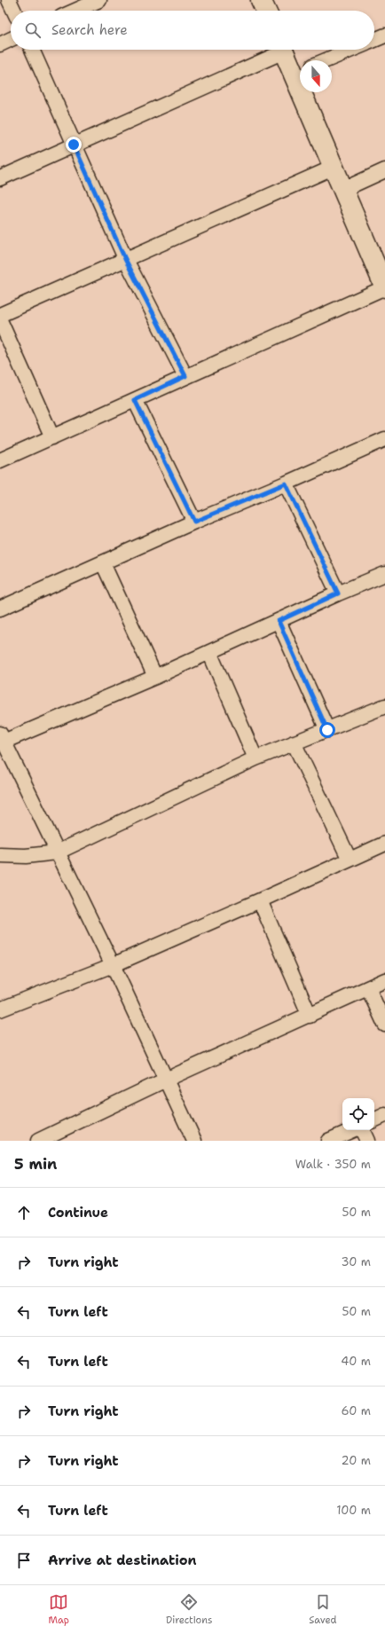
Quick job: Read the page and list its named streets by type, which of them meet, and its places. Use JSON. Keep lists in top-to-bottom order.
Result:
{
  "north": "bottom",
  "page": {
    "search": "Search here",
    "heading": ["5 min", "Walk · 350 m"],
    "list": [
      ["Continue", "50 m"],
      ["Turn right", "30 m"],
      ["Turn left", "50 m"],
      ["Turn left", "40 m"],
      ["Turn right", "60 m"],
      ["Turn right", "20 m"],
      ["Turn left", "100 m"],
      "Arrive at destination"
    ],
    "nav": ["Map", "Directions", "Saved"]
  }
}
